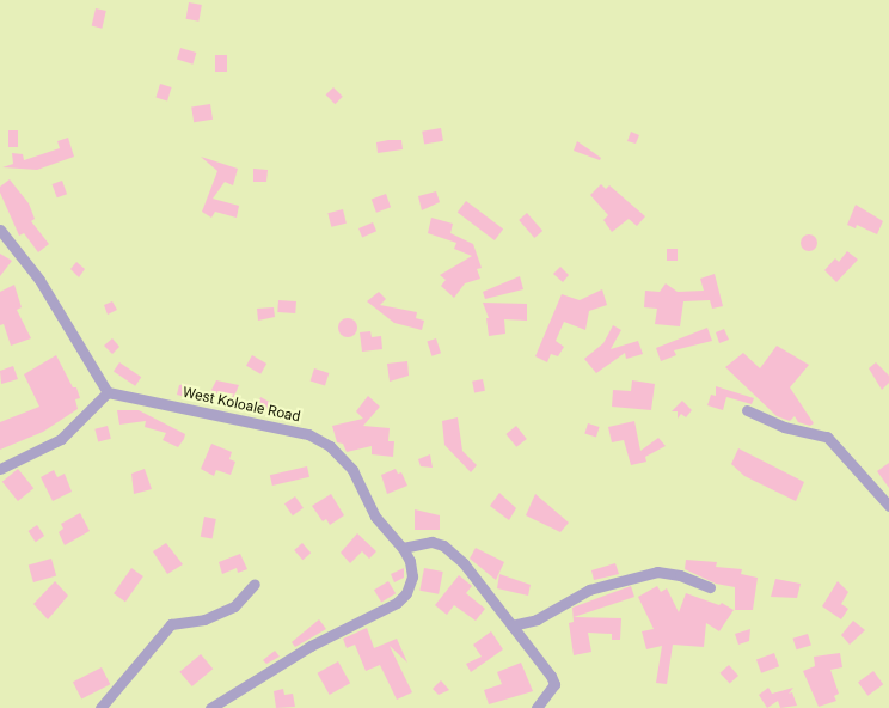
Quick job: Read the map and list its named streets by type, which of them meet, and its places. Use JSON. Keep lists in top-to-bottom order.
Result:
{
  "streets": {
    "street": ["West Koloale Road"]
  }
}
